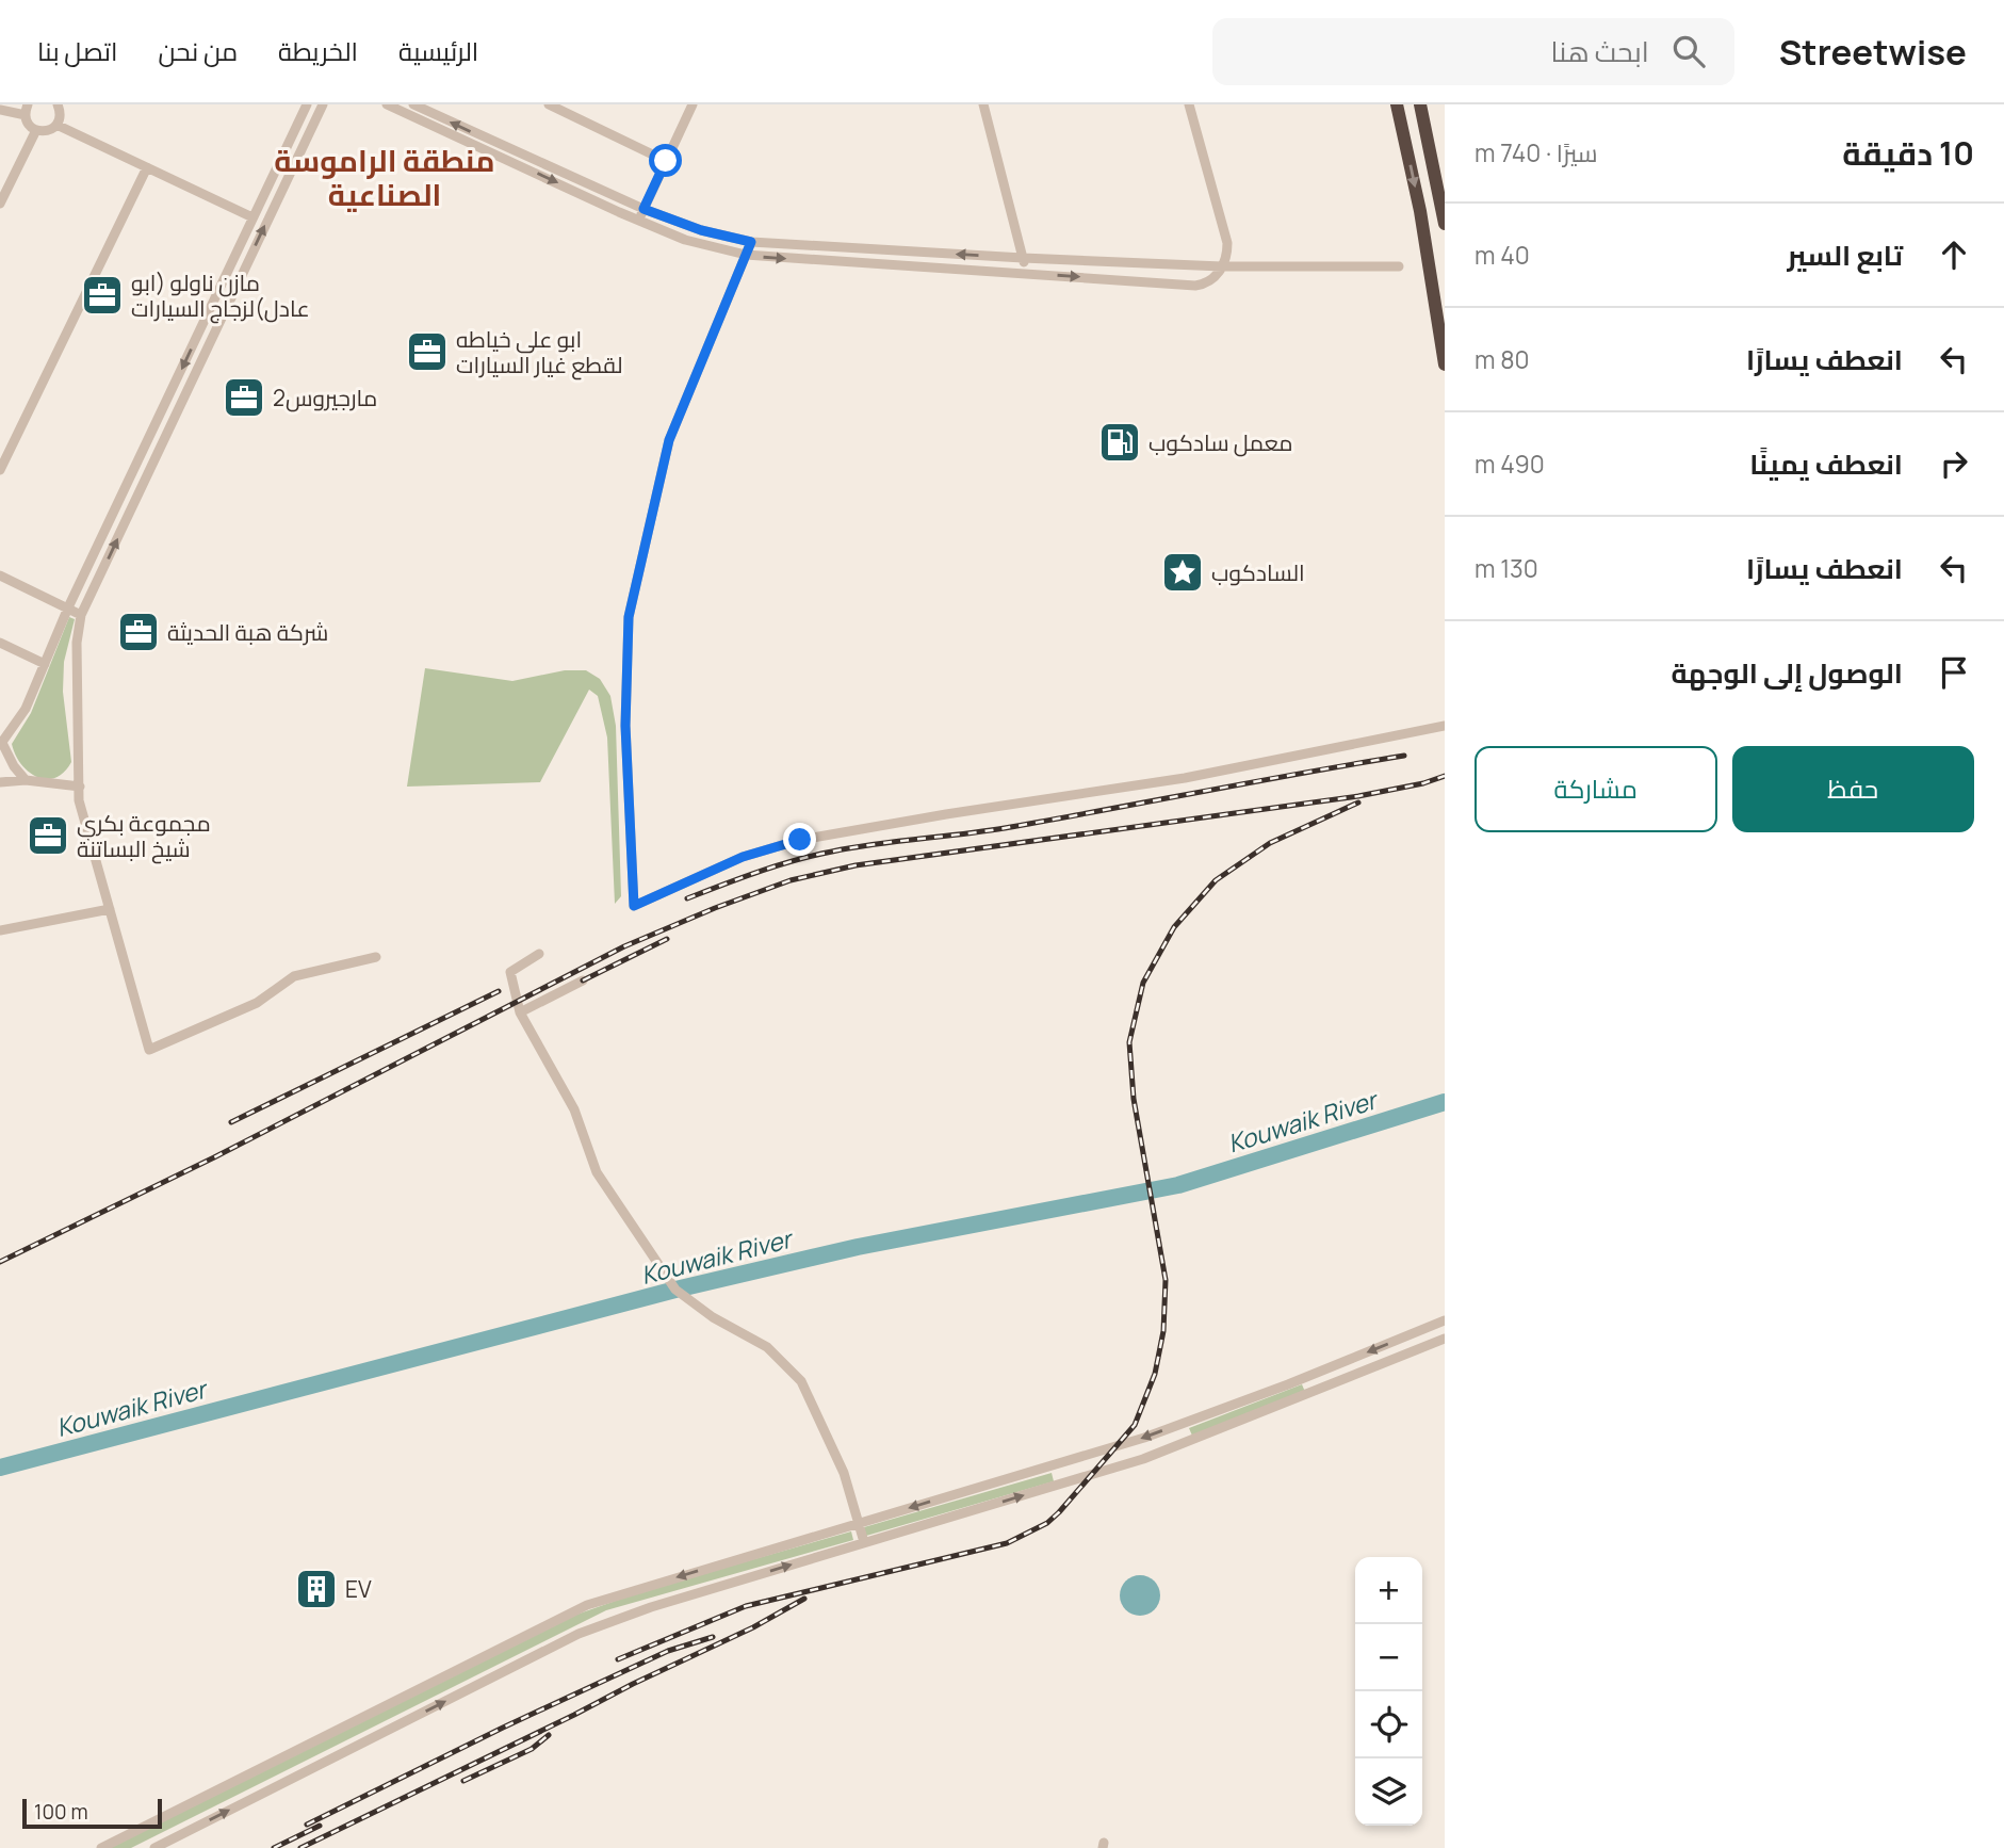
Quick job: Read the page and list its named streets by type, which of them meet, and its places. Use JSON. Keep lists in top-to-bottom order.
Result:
{
  "districts": ["منطقة الراموسة الصناعية"],
  "water": ["Kouwaik River"],
  "places": {
    "office": [
      "مازن ناولو (ابو عادل)لزجاج السيارات",
      "ابو علي خياطه لقطع غيار السيارات",
      "مارجيروس2",
      "شركة هبة الحديثة",
      "مجموعة بكري شيخ البساتنة"
    ],
    "fuel station": ["معمل سادكوب"],
    "place": ["السادكوب"],
    "building": ["EV"]
  },
  "scale_bar": "100 m",
  "page": {
    "header": "Streetwise",
    "search": "ابحث هنا",
    "nav": [
      "الرئيسية",
      "الخريطة",
      "من نحن",
      "اتصل بنا"
    ],
    "heading": ["10 دقيقة", "سيرًا · 740 m"],
    "list": [
      ["تابع السير", "40 m"],
      ["انعطف يسارًا", "80 m"],
      ["انعطف يمينًا", "490 m"],
      ["انعطف يسارًا", "130 m"],
      "الوصول إلى الوجهة"
    ],
    "buttons": ["حفظ", "مشاركة"],
    "map_buttons": ["+", "−"],
    "scale": "100 m"
  }
}
